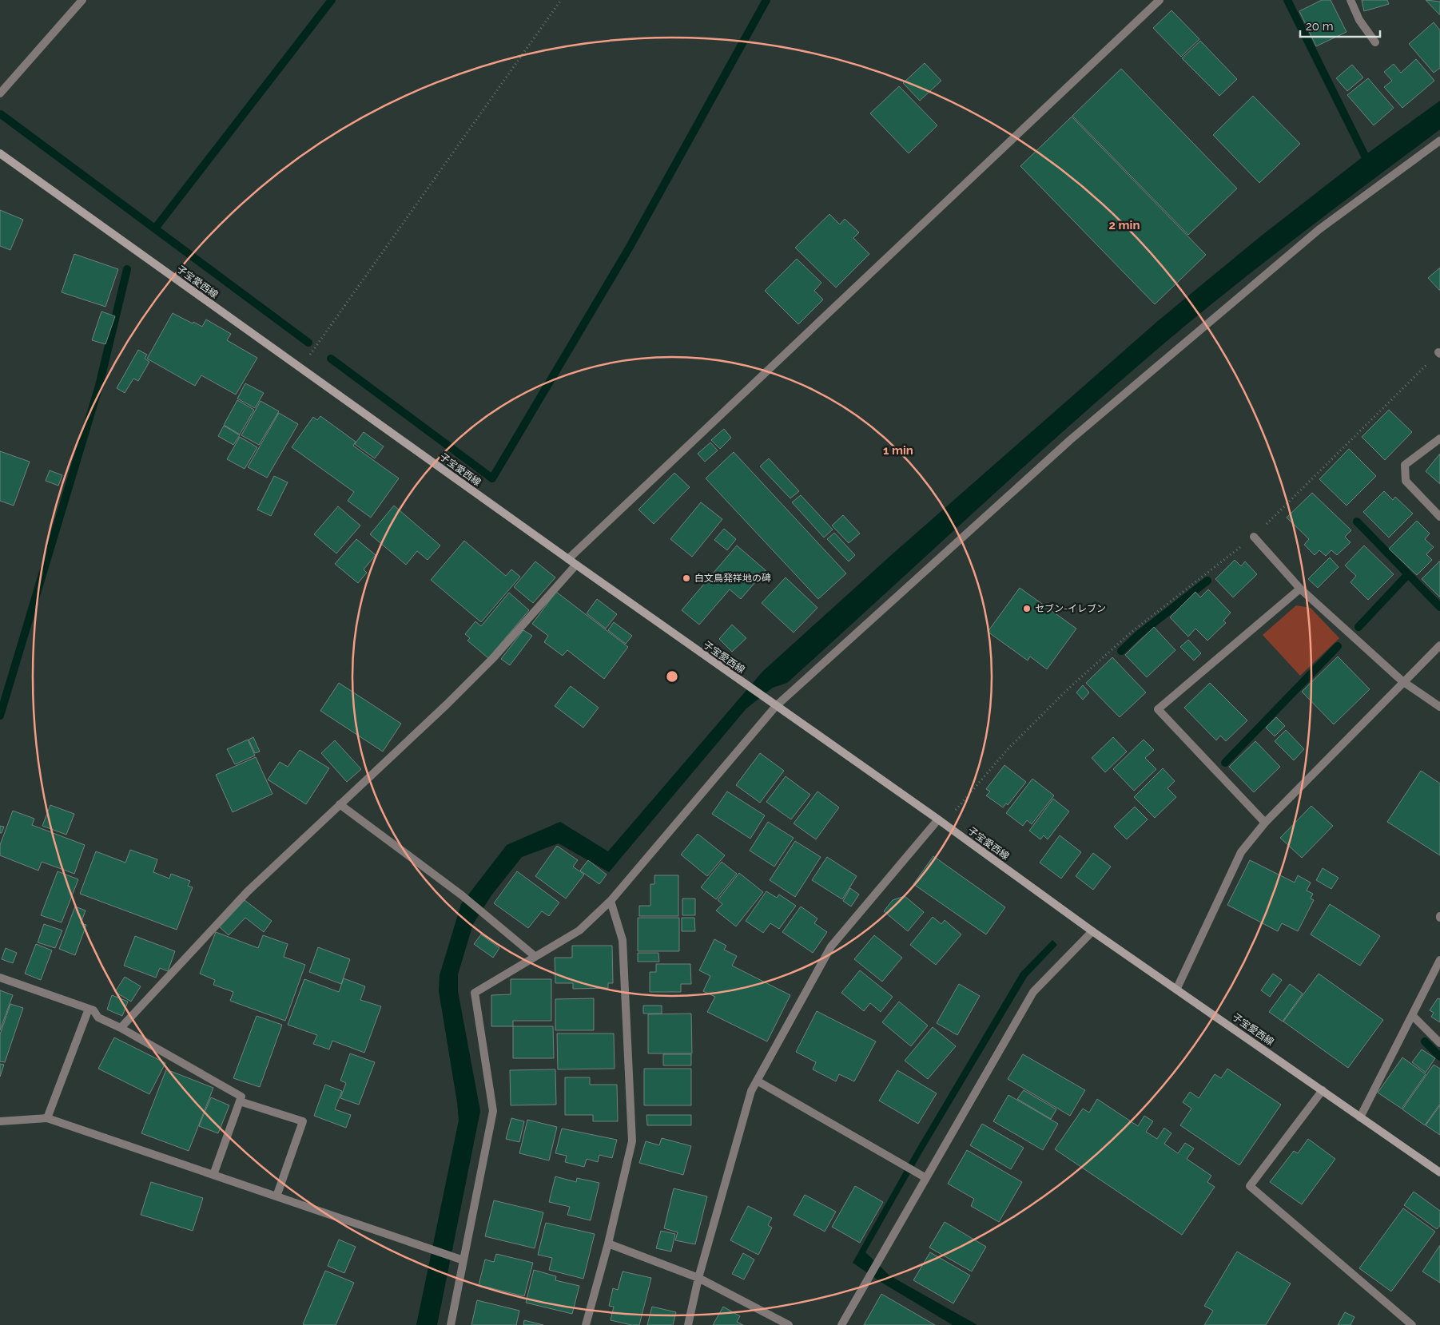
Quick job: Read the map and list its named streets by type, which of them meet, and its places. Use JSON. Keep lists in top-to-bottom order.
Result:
{
  "streets": {
    "main road": ["子宝愛西線"]
  },
  "places": ["白文鳥発祥地の碑", "セブン-イレブン"],
  "scale_bar": "20 m",
  "rings": ["2 min", "1 min"]
}
